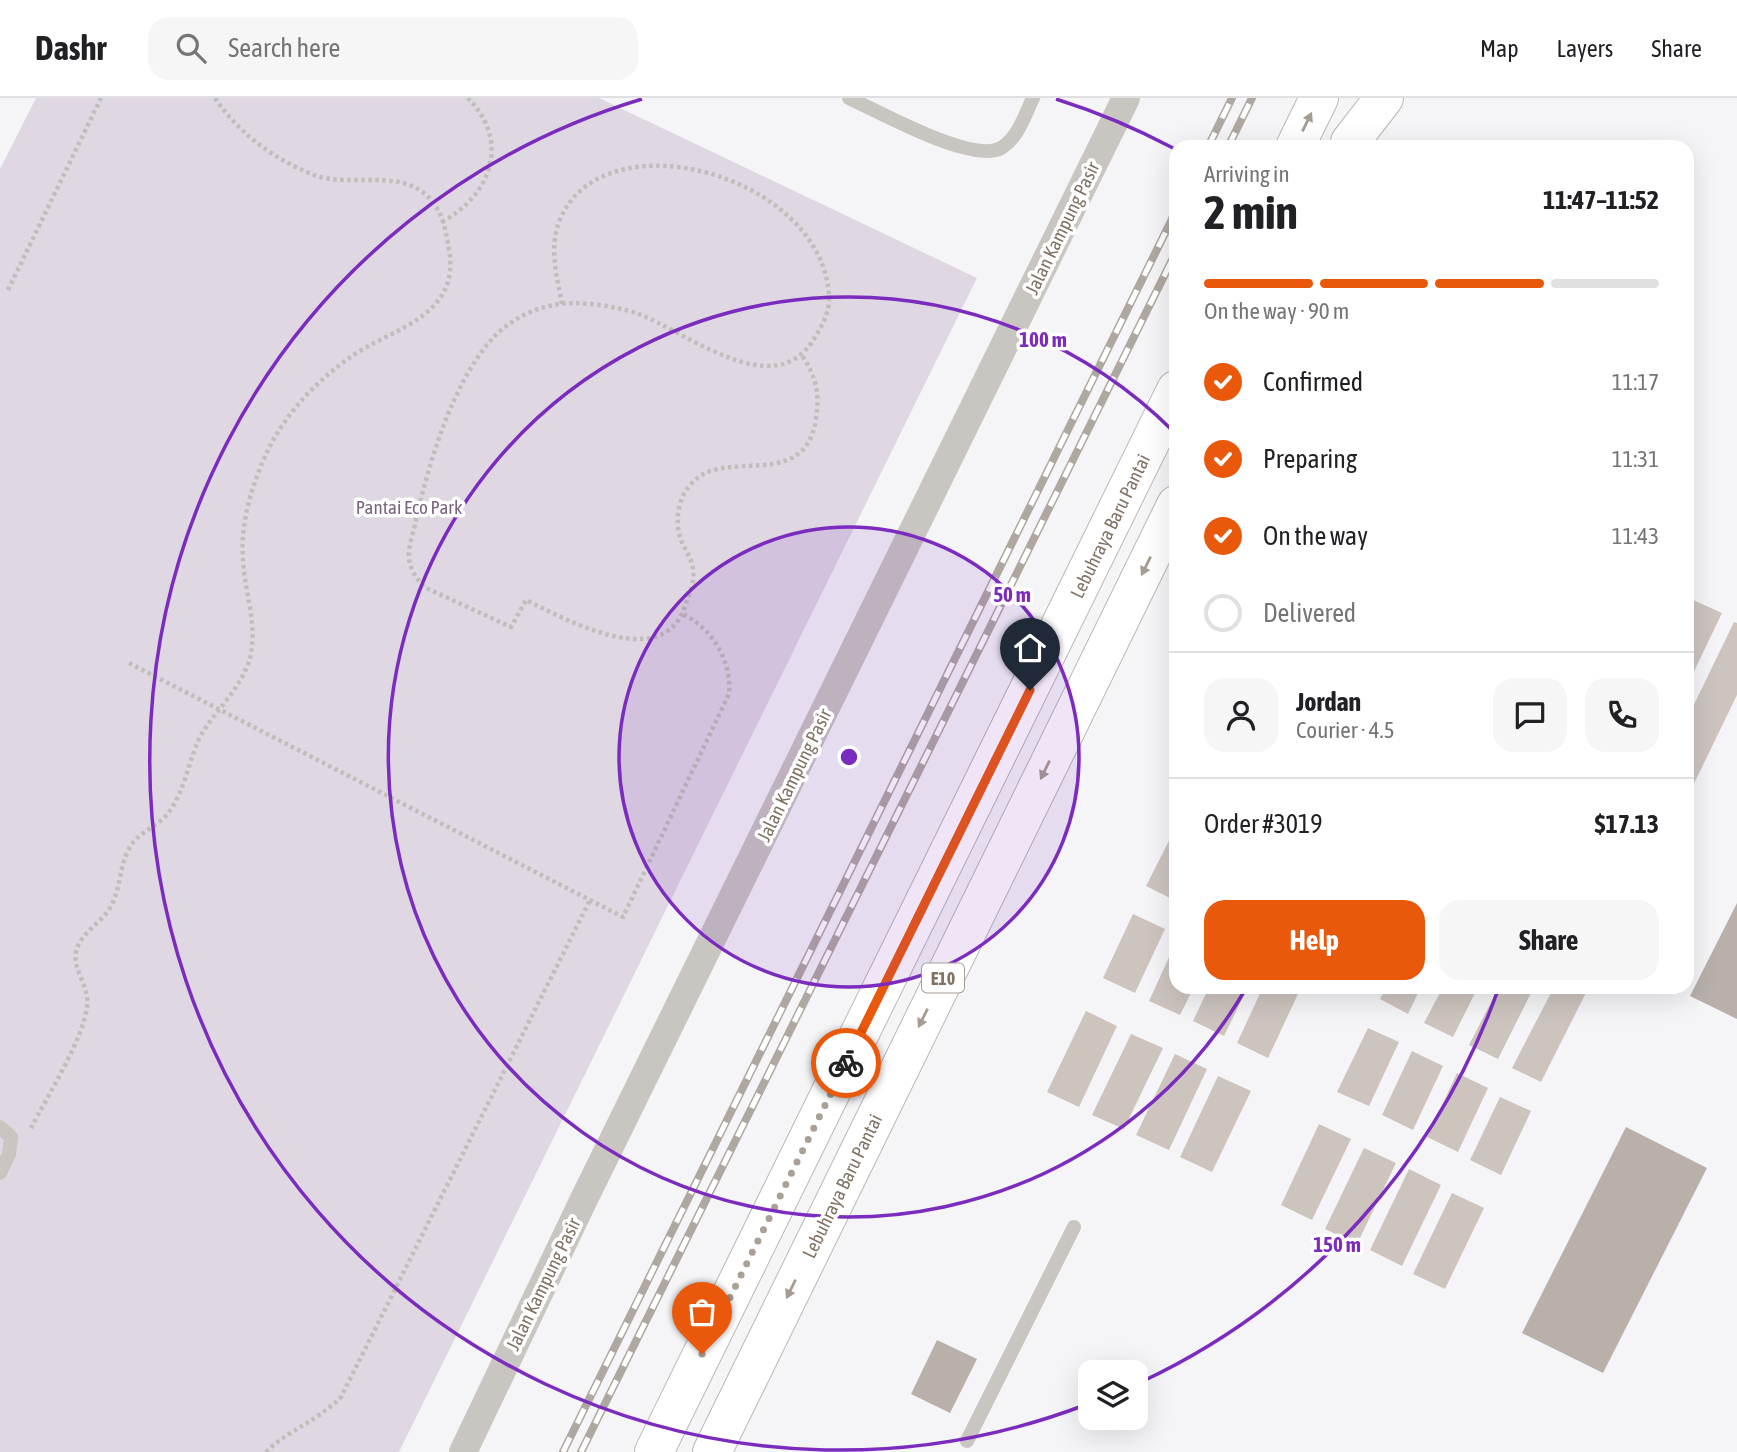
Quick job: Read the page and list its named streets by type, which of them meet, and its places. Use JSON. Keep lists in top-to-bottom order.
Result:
{
  "streets": {
    "highway": ["Lebuhraya Baru Pantai", "E10"],
    "street": ["Jalan Kampung Pasir"]
  },
  "parks": ["Pantai Eco Park"],
  "page": {
    "header": "Dashr",
    "search": "Search here",
    "nav": ["Map", "Layers", "Share"],
    "heading": ["2 min", "Arriving in", "11:47–11:52"],
    "panel": [
      "Jordan",
      "Courier · 4.5",
      "Order #3019",
      "$17.13"
    ],
    "bar": "On the way · 90 m",
    "list": [
      ["Confirmed", "11:17"],
      ["Preparing", "11:31"],
      ["On the way", "11:43"],
      "Delivered"
    ],
    "buttons": ["Help", "Share"]
  },
  "rings": ["100 m", "50 m", "150 m"]
}
